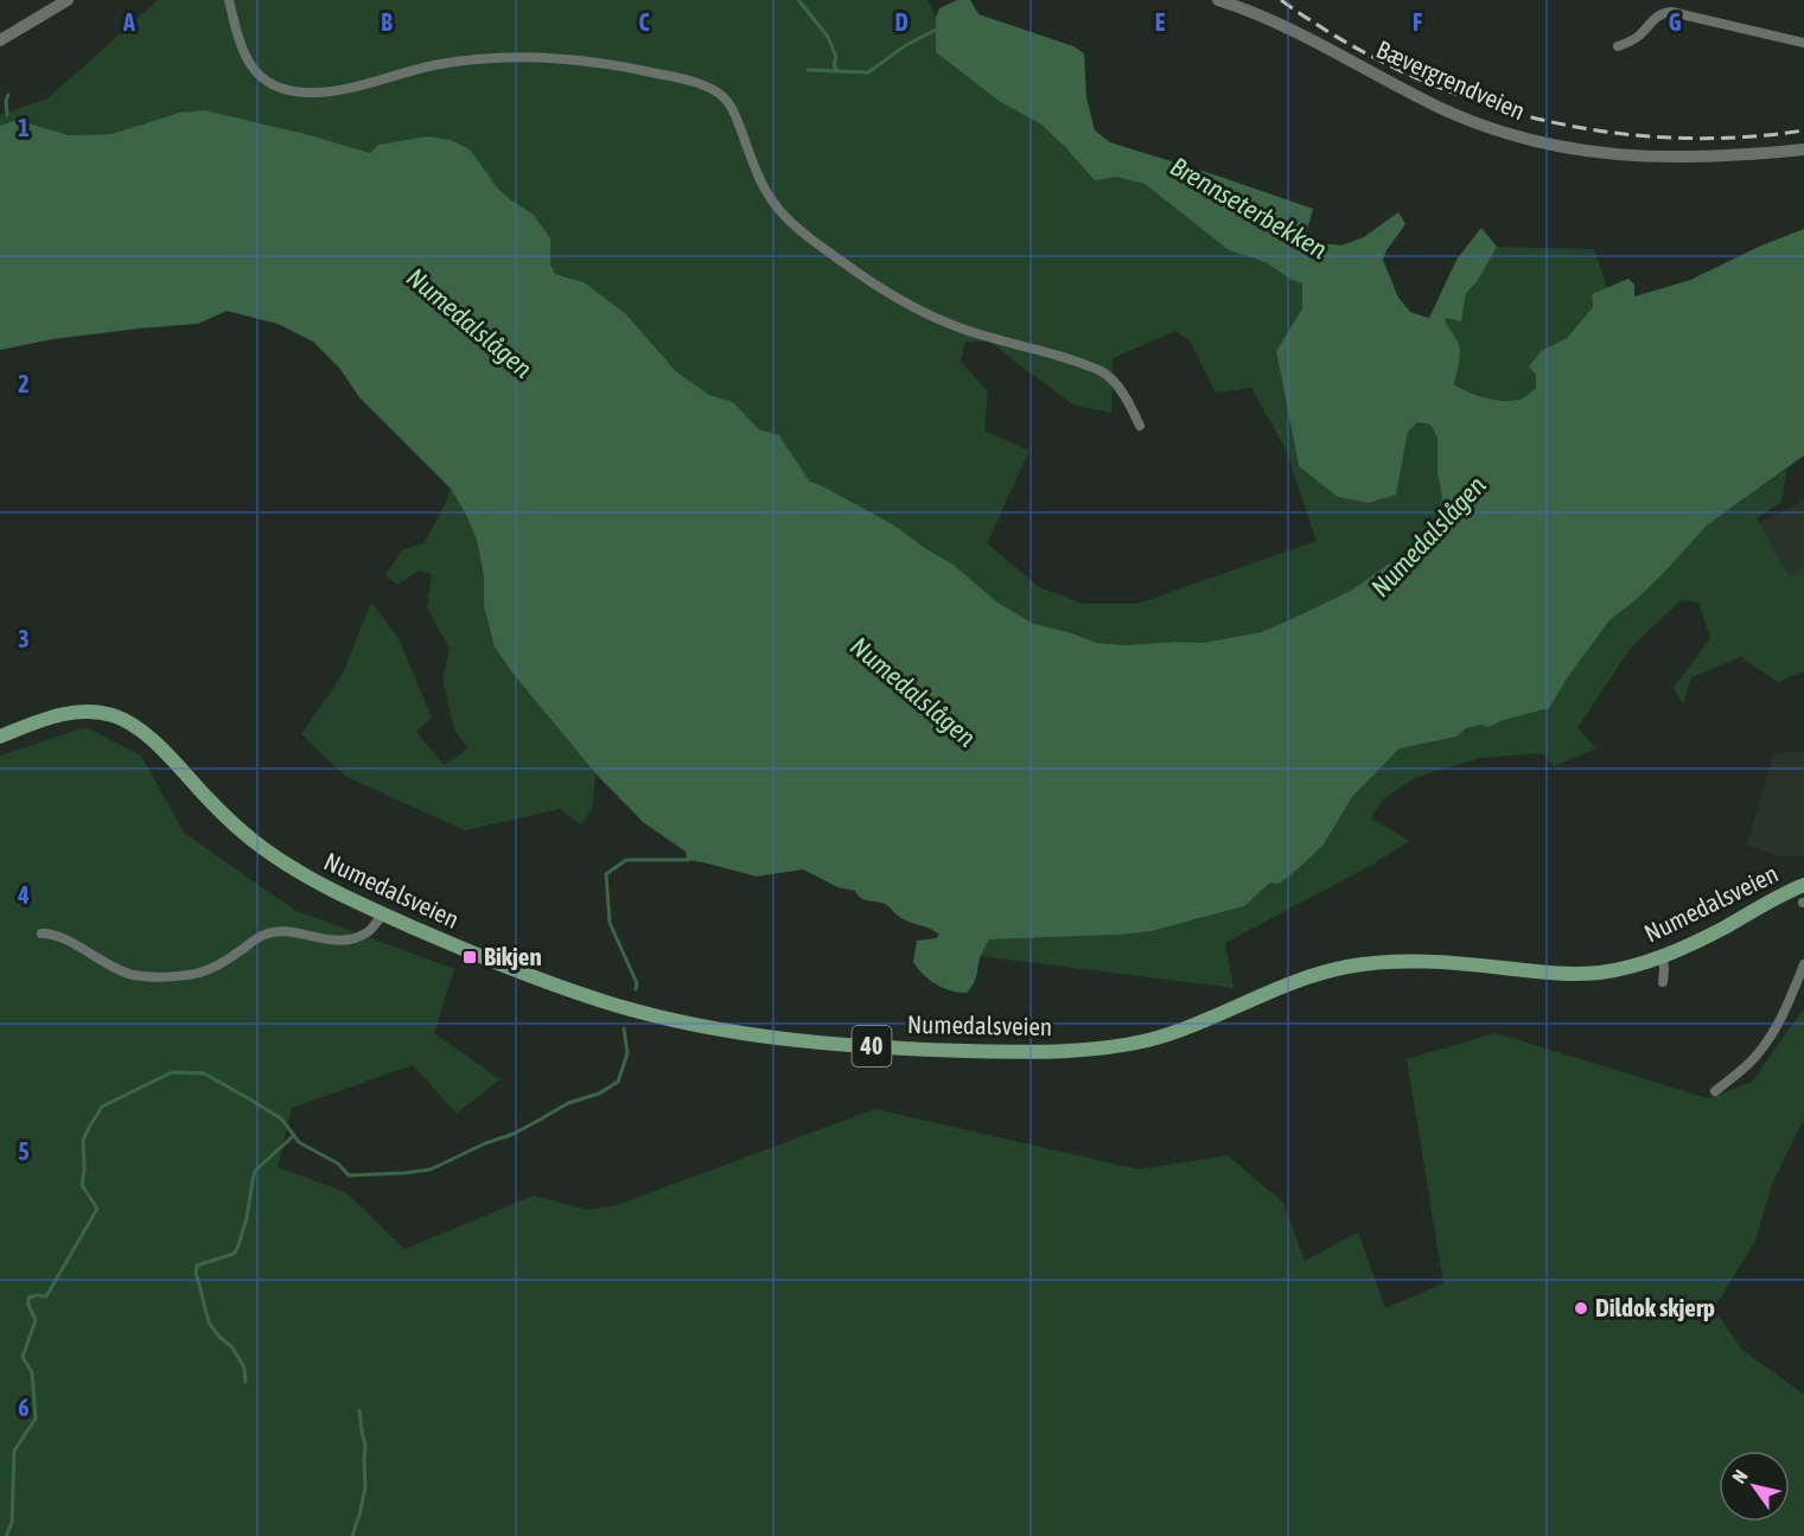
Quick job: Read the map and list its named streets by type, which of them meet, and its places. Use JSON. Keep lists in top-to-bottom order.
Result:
{
  "streets": {
    "main road": ["Bævergrendveien", "Numedalsveien", "40"]
  },
  "water": ["Brennseterbekken", "Numedalslågen"],
  "places": {
    "transit": ["Bikjen"],
    "other": ["Dildok skjerp"]
  },
  "north": "top left",
  "grid": {
    "columns": [
      "A",
      "B",
      "C",
      "D",
      "E",
      "F",
      "G"
    ],
    "rows": [
      "1",
      "2",
      "3",
      "4",
      "5",
      "6"
    ]
  }
}
